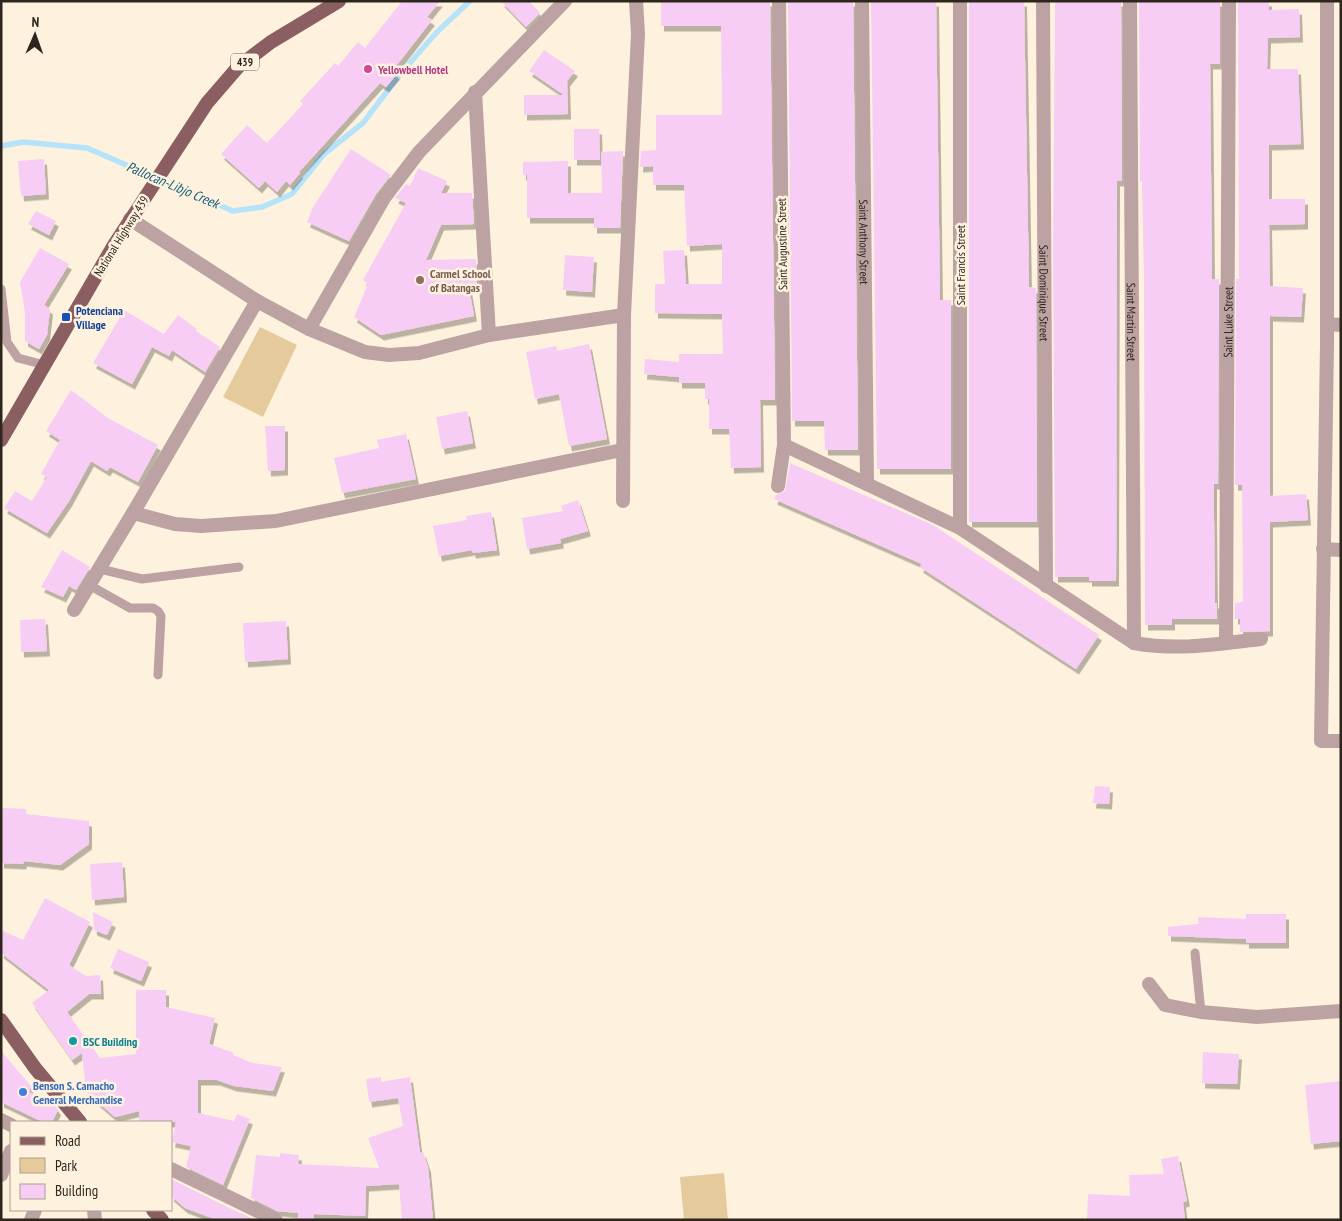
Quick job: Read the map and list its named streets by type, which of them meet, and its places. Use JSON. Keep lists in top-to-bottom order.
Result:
{
  "streets": {
    "main road": ["439", "National Highway 439"],
    "street": [
      "Saint Anthony Street",
      "Saint Augustine Street",
      "Saint Francis Street",
      "Saint Dominique Street",
      "Saint Martin Street",
      "Saint Luke Street"
    ]
  },
  "water": ["Pallocan-Libjo Creek"],
  "places": {
    "other": [
      "Yellowbell Hotel",
      "Carmel School of Batangas",
      "BSC Building",
      "Benson S. Camacho General Merchandise"
    ],
    "transit": ["Potenciana Village"]
  },
  "legend": ["Road", "Park", "Building"],
  "north": "top"
}
